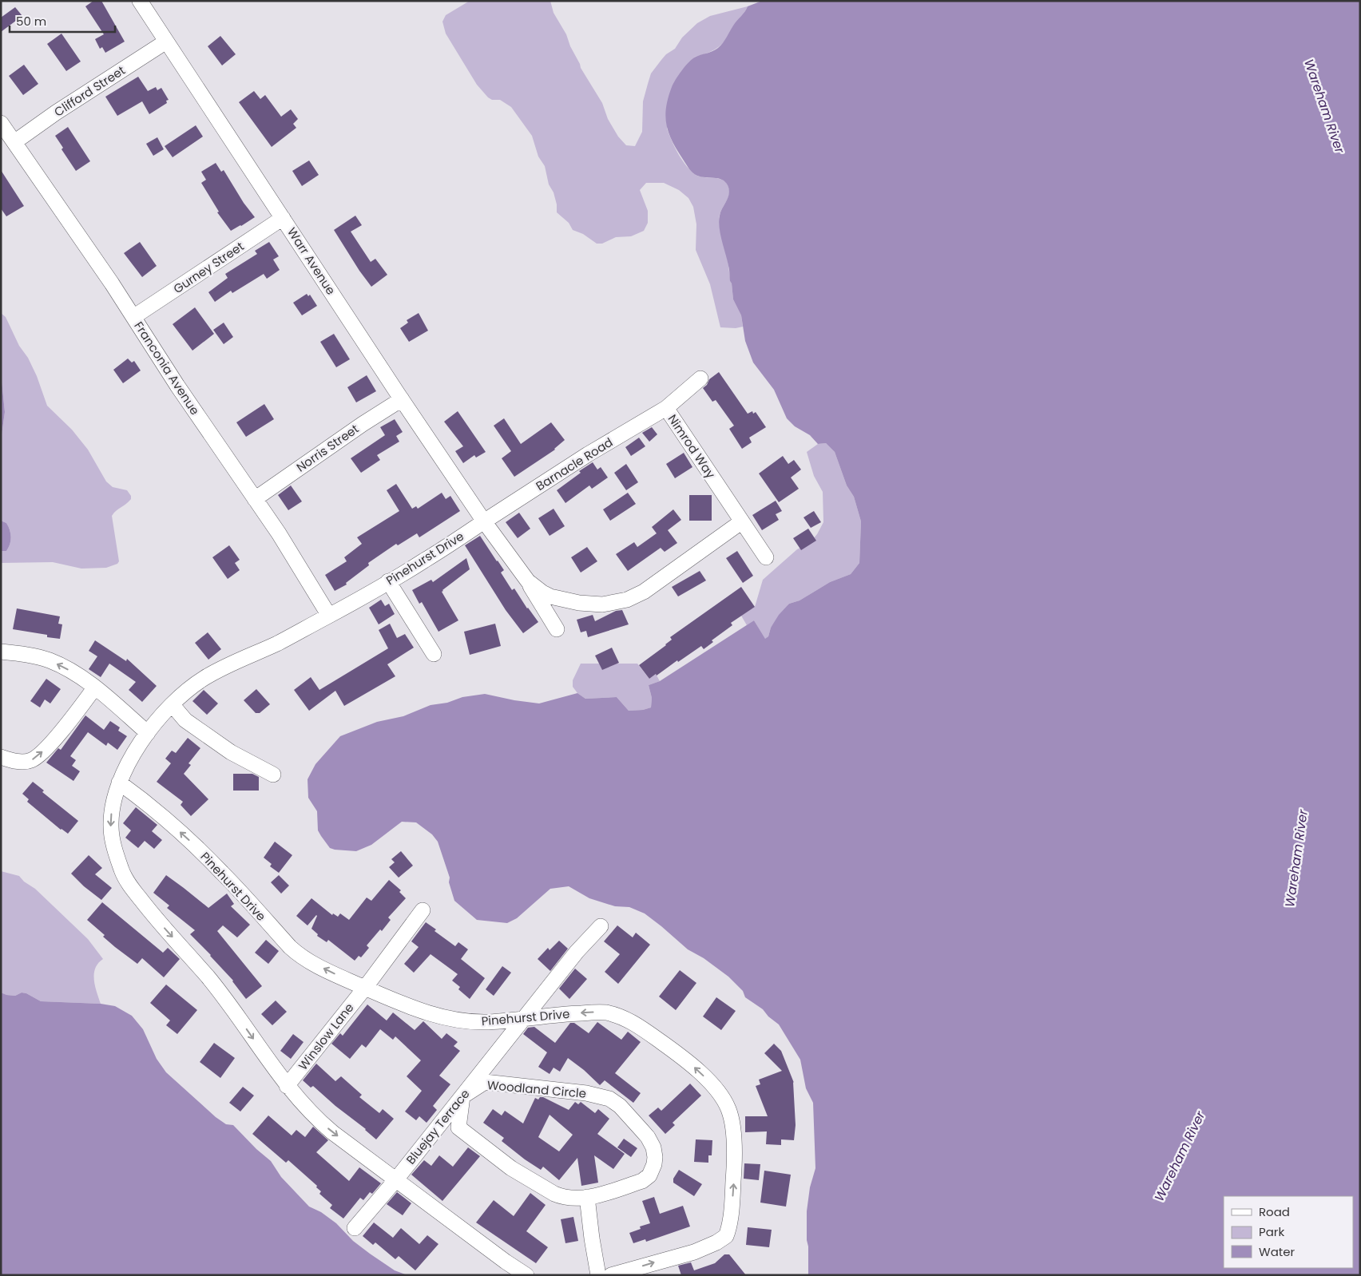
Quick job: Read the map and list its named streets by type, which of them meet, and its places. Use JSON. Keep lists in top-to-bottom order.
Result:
{
  "streets": {
    "street": [
      "Clifford Street",
      "Warr Avenue",
      "Gurney Street",
      "Franconia Avenue",
      "Nimrod Way",
      "Norris Street",
      "Barnacle Road",
      "Pinehurst Drive",
      "Winslow Lane",
      "Woodland Circle",
      "Bluejay Terrace"
    ]
  },
  "crossings": [
    ["Clifford Street", "Warr Avenue"],
    ["Clifford Street", "Franconia Avenue"],
    ["Warr Avenue", "Gurney Street"],
    ["Warr Avenue", "Norris Street"],
    ["Warr Avenue", "Barnacle Road"],
    ["Warr Avenue", "Pinehurst Drive"],
    ["Gurney Street", "Franconia Avenue"],
    ["Franconia Avenue", "Norris Street"],
    ["Franconia Avenue", "Pinehurst Drive"],
    ["Nimrod Way", "Barnacle Road"],
    ["Barnacle Road", "Pinehurst Drive"],
    ["Pinehurst Drive", "Winslow Lane"],
    ["Pinehurst Drive", "Bluejay Terrace"],
    ["Woodland Circle", "Bluejay Terrace"]
  ],
  "water": ["Wareham River"],
  "legend": ["Road", "Park", "Water"],
  "scale_bar": "50 m"
}
